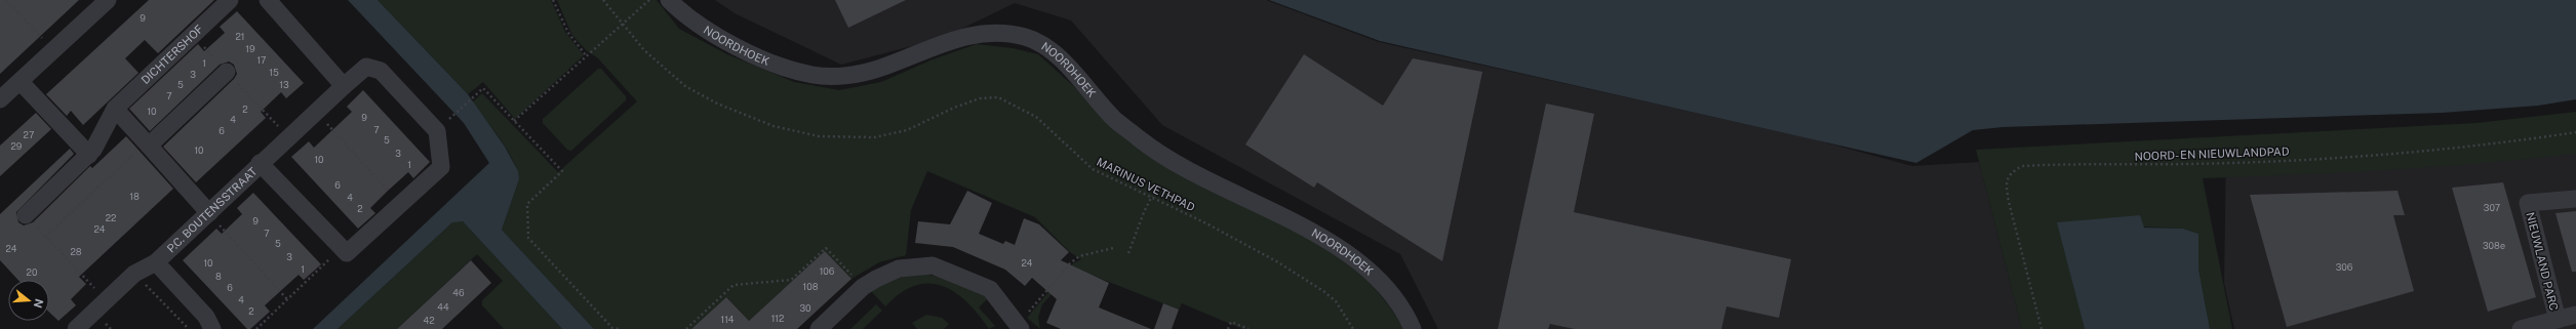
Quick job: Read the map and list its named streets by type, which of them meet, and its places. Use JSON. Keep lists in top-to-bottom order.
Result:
{
  "streets": {
    "street": [
      "NOORDHOEK",
      "DICHTERSHOF",
      "P.C. BOUTENSSTRAAT",
      "NIEUWLAND PARC"
    ],
    "path": ["NOORD- EN NIEUWLANDPAD", "MARINUS VETHPAD"]
  },
  "house_numbers": [
    "9",
    "21",
    "19",
    "17",
    "1",
    "15",
    "3",
    "5",
    "13",
    "7",
    "2",
    "10",
    "9",
    "4",
    "7",
    "6",
    "27",
    "5",
    "29",
    "10",
    "3",
    "10",
    "1",
    "6",
    "18",
    "4",
    "307",
    "2",
    "22",
    "9",
    "24",
    "7",
    "5",
    "308e",
    "24",
    "28",
    "3",
    "10",
    "24",
    "306",
    "1",
    "106",
    "20",
    "8",
    "108",
    "6",
    "46",
    "4",
    "44",
    "30",
    "2",
    "112",
    "114",
    "42"
  ],
  "north": "right"
}
